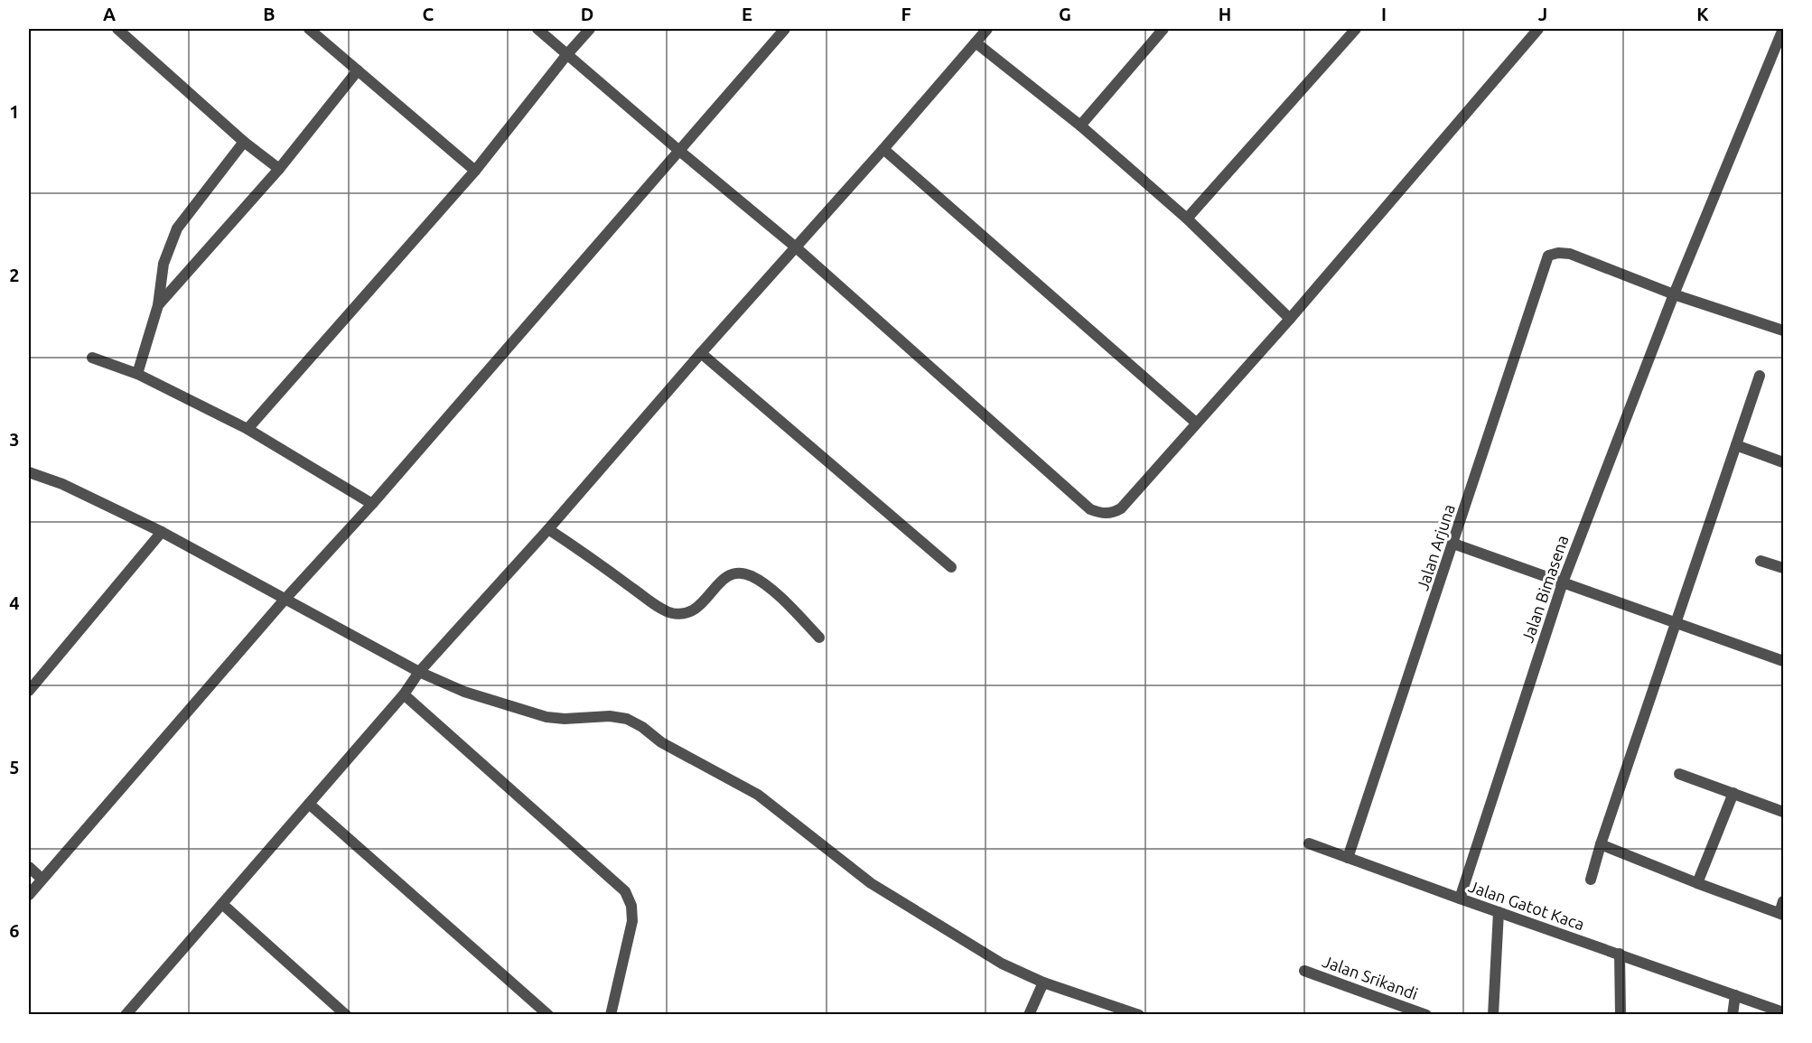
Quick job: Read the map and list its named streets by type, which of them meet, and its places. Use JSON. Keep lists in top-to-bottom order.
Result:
{
  "streets": {
    "street": [
      "Jalan Arjuna",
      "Jalan Bimasena",
      "Jalan Gatot Kaca",
      "Jalan Srikandi"
    ]
  },
  "crossings": [
    ["Jalan Arjuna", "Jalan Bimasena"],
    ["Jalan Arjuna", "Jalan Gatot Kaca"],
    ["Jalan Bimasena", "Jalan Gatot Kaca"]
  ],
  "grid": {
    "columns": [
      "A",
      "B",
      "C",
      "D",
      "E",
      "F",
      "G",
      "H",
      "I",
      "J",
      "K"
    ],
    "rows": [
      "1",
      "2",
      "3",
      "4",
      "5",
      "6"
    ]
  }
}
